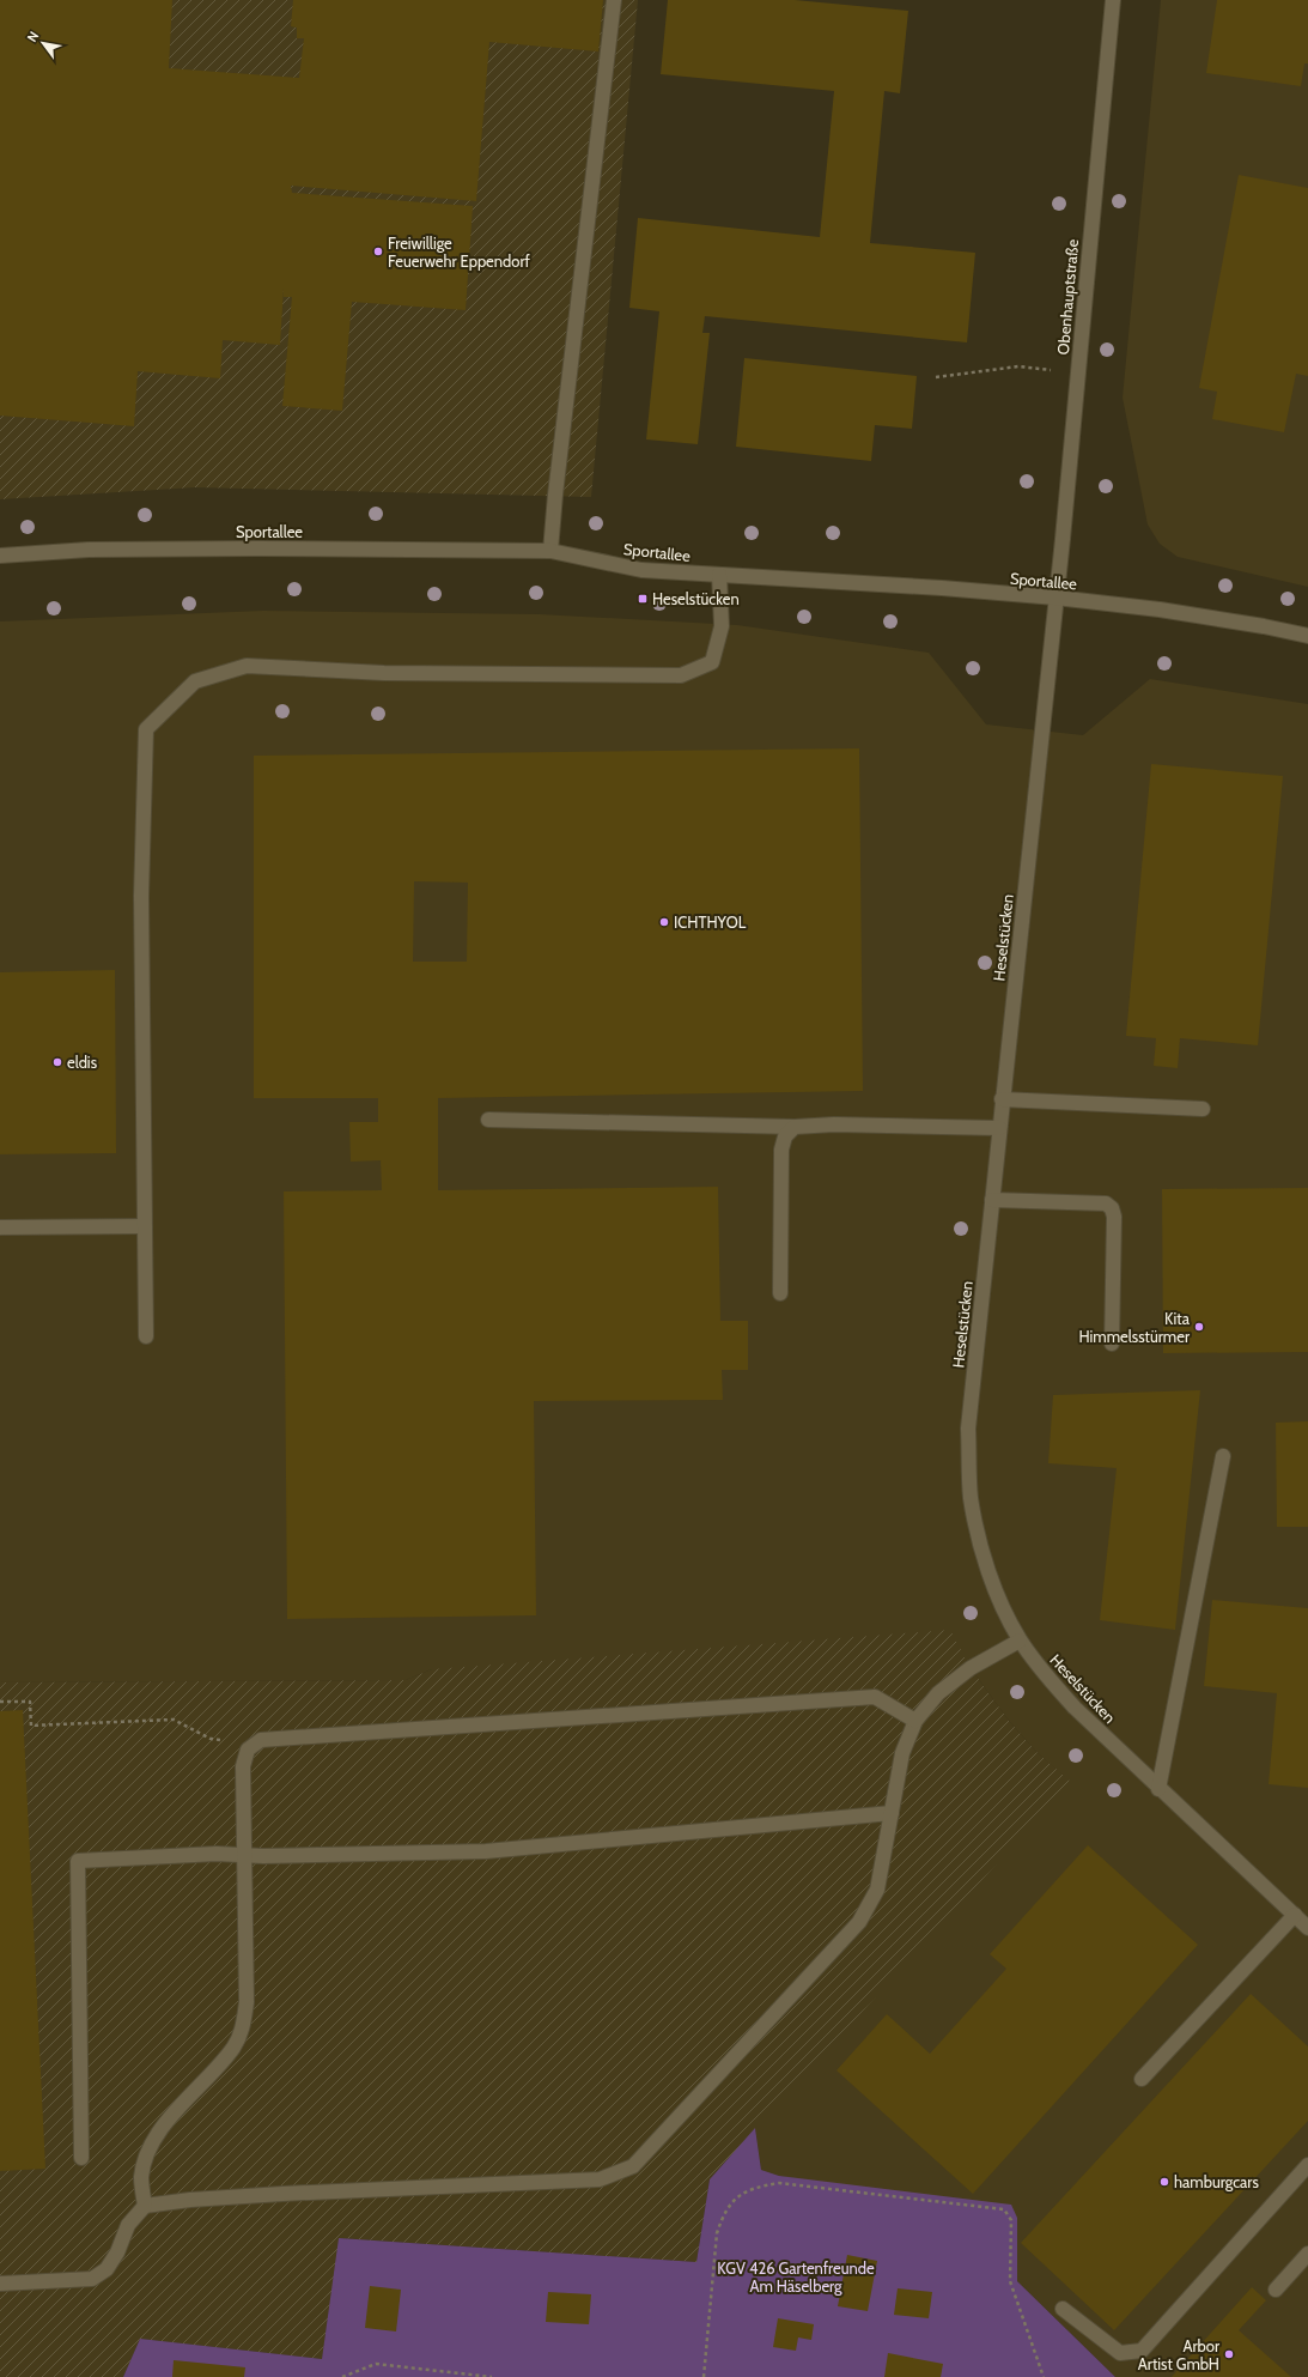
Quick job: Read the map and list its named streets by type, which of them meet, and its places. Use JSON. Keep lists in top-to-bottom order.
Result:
{
  "streets": {
    "street": ["Obenhauptstraße", "Sportallee", "Heselstücken"]
  },
  "crossings": [
    ["Obenhauptstraße", "Sportallee"],
    ["Obenhauptstraße", "Heselstücken"],
    ["Sportallee", "Heselstücken"]
  ],
  "parks": ["KGV 426 Gartenfreunde Am Häselberg"],
  "places": {
    "other": [
      "Freiwillige Feuerwehr Eppendorf",
      "ICHTHYOL",
      "eldis",
      "Kita Himmelsstürmer",
      "hamburgcars",
      "Arbor Artist GmbH"
    ],
    "transit": ["Heselstücken"]
  },
  "north": "top left"
}
